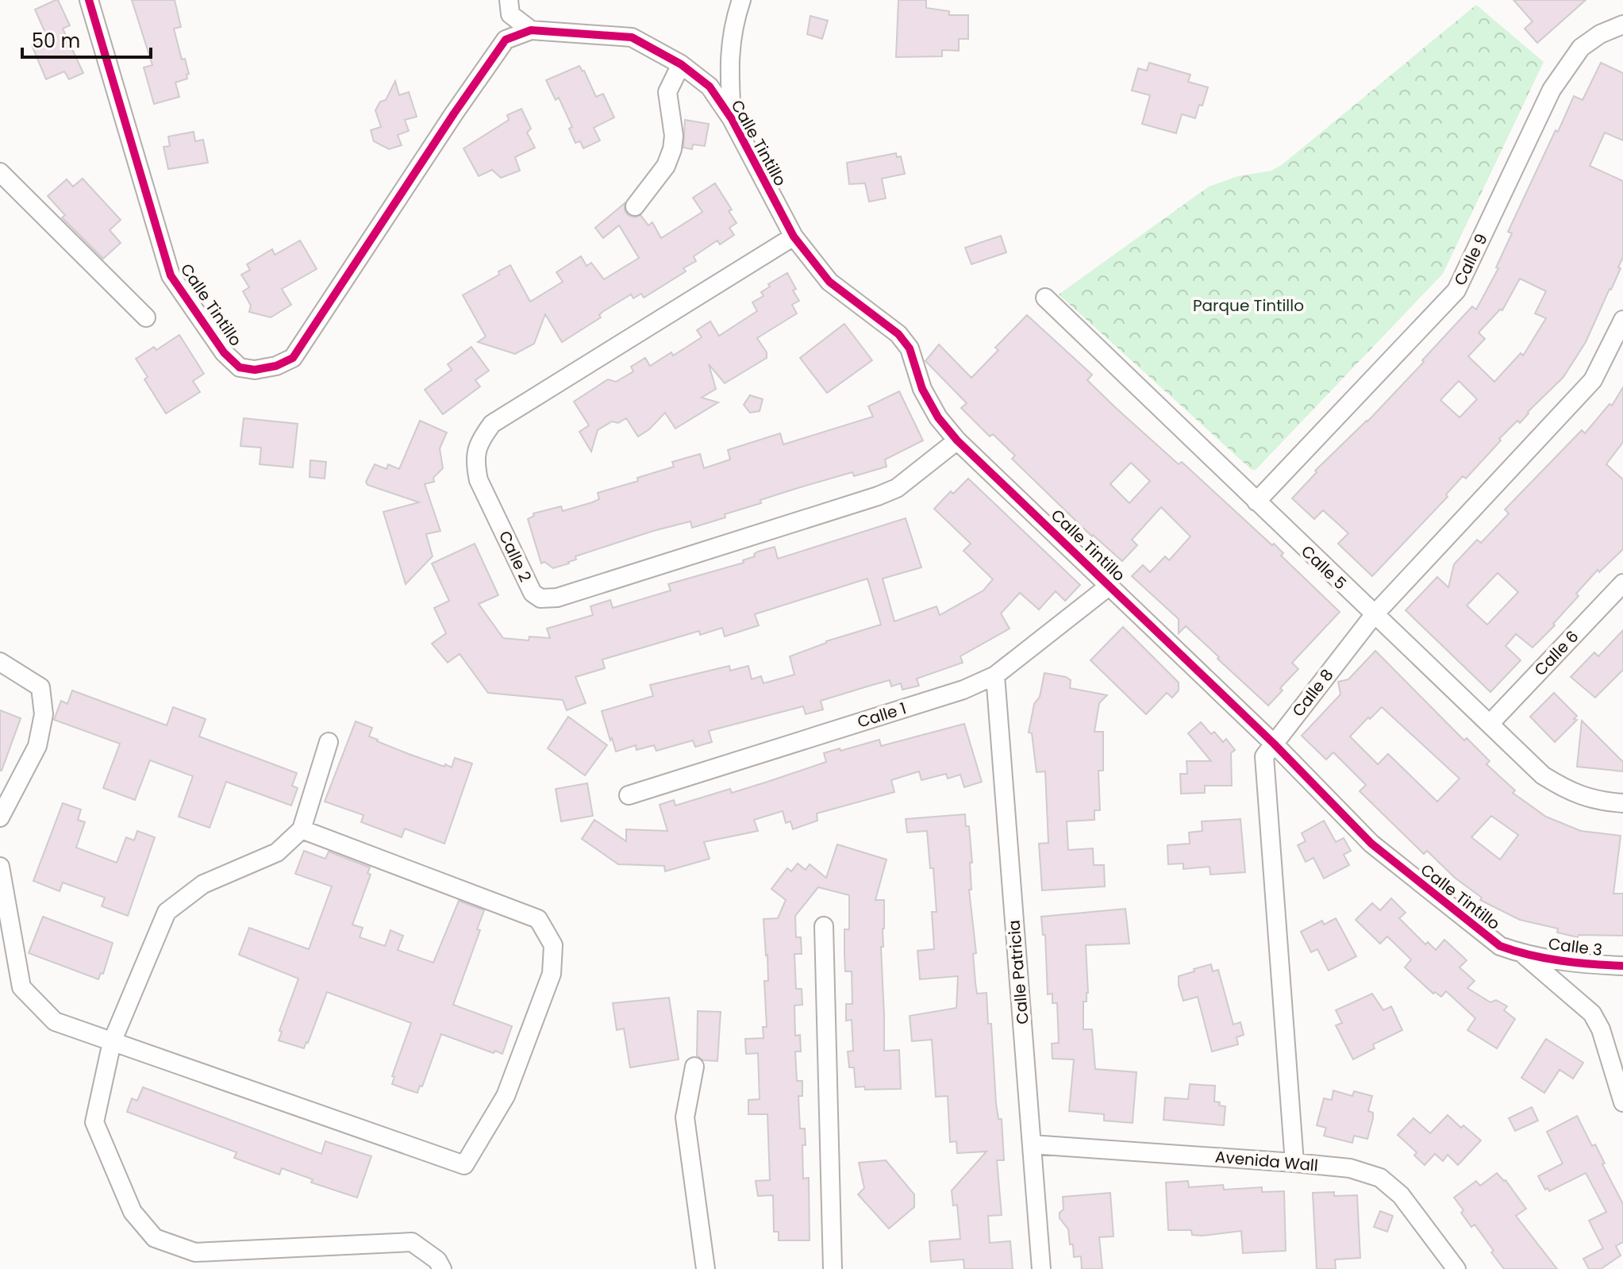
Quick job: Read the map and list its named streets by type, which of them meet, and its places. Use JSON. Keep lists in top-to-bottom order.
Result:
{
  "streets": {
    "street": [
      "Calle Tintillo",
      "Calle 9",
      "Calle 2",
      "Calle 5",
      "Calle 6",
      "Calle 8",
      "Calle 1",
      "Calle 3",
      "Calle Patricia",
      "Avenida Wall"
    ]
  },
  "crossings": [
    ["Calle Tintillo", "Calle 2"],
    ["Calle Tintillo", "Calle 8"],
    ["Calle Tintillo", "Calle 1"],
    ["Calle Tintillo", "Calle 3"],
    ["Calle 9", "Calle 5"],
    ["Calle 5", "Calle 6"],
    ["Calle 5", "Calle 8"],
    ["Calle 8", "Avenida Wall"],
    ["Calle 1", "Calle Patricia"],
    ["Calle Patricia", "Avenida Wall"]
  ],
  "parks": ["Parque Tintillo"],
  "scale_bar": "50 m"
}
